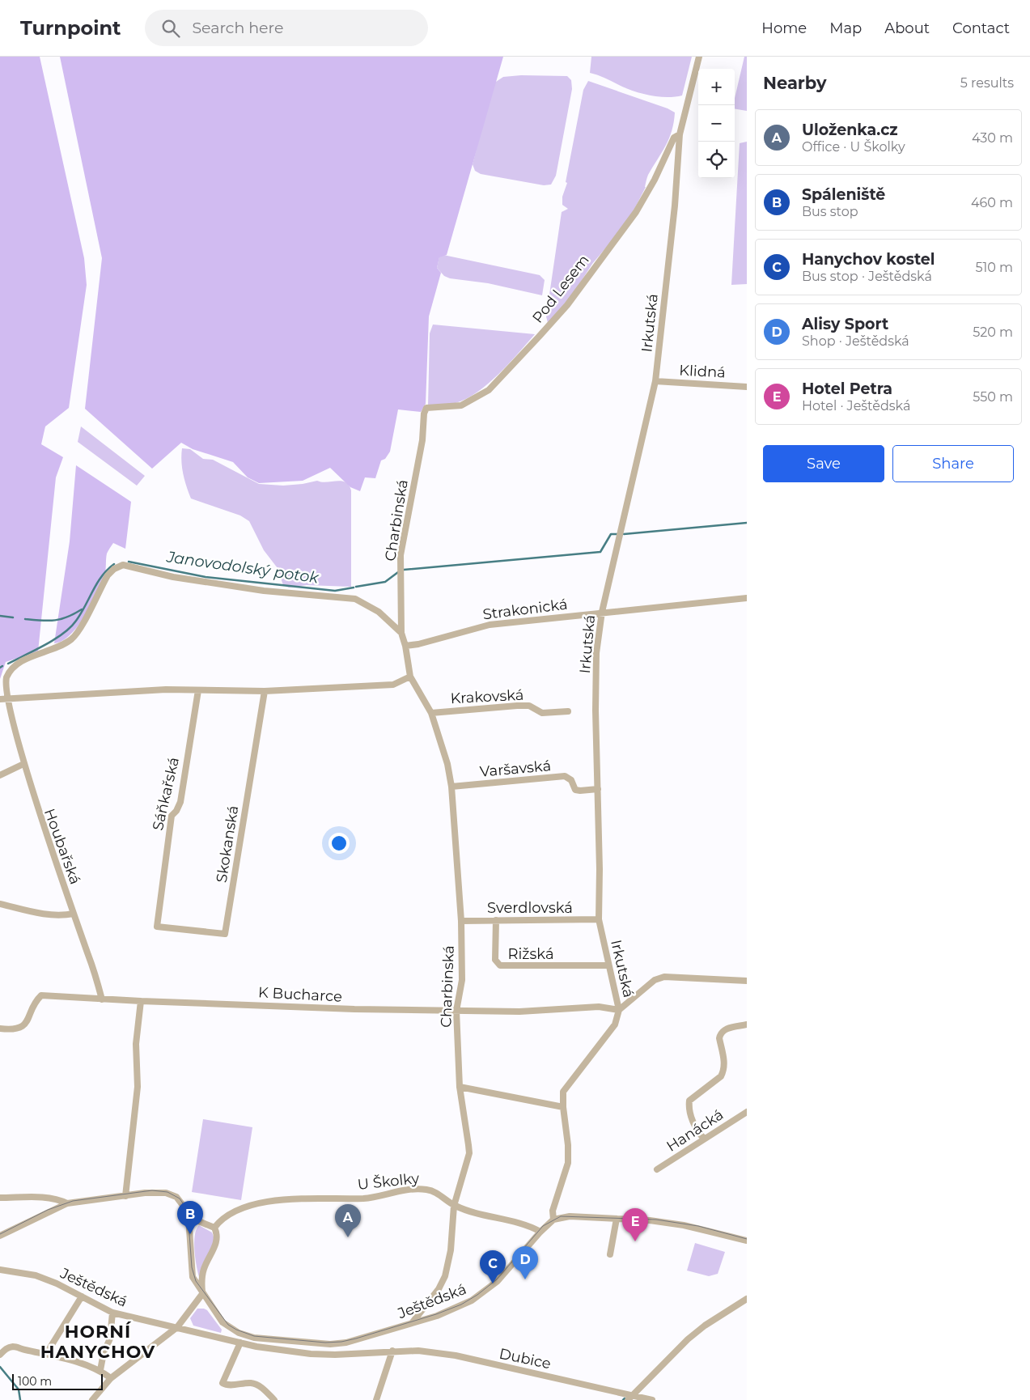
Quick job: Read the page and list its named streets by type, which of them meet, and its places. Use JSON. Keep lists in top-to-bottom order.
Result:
{
  "streets": {
    "street": [
      "Pod Lesem",
      "Irkutská",
      "Klidná",
      "Charbinská",
      "Strakonická",
      "Krakovská",
      "Varšavská",
      "Sáňkařská",
      "Skokanská",
      "Houbařská",
      "Sverdlovská",
      "Rižská",
      "K Bucharce",
      "Hanácká",
      "U Školky",
      "Ještědská",
      "Dubice"
    ]
  },
  "crossings": [
    ["Pod Lesem", "Irkutská"],
    ["Pod Lesem", "Charbinská"],
    ["Irkutská", "Klidná"],
    ["Irkutská", "Strakonická"],
    ["Irkutská", "Varšavská"],
    ["Irkutská", "Sverdlovská"],
    ["Irkutská", "Rižská"],
    ["Irkutská", "K Bucharce"],
    ["Irkutská", "Ještědská"],
    ["Charbinská", "Strakonická"],
    ["Charbinská", "Krakovská"],
    ["Charbinská", "Varšavská"],
    ["Charbinská", "Houbařská"],
    ["Charbinská", "Sverdlovská"],
    ["Charbinská", "K Bucharce"],
    ["Charbinská", "U Školky"],
    ["Charbinská", "Ještědská"],
    ["Sáňkařská", "Skokanská"],
    ["Houbařská", "K Bucharce"],
    ["Sverdlovská", "Rižská"],
    ["U Školky", "Ještědská"],
    ["Ještědská", "Dubice"]
  ],
  "districts": ["HORNÍ HANYCHOV"],
  "water": ["Janovodolský potok"],
  "scale_bar": "100 m",
  "page": {
    "header": "Turnpoint",
    "search": "Search here",
    "nav": [
      "Home",
      "Map",
      "About",
      "Contact"
    ],
    "heading": ["Nearby", "5 results"],
    "map_buttons": ["+", "−"],
    "list": [
      {
        "mark": "A",
        "name": "Uloženka.cz",
        "note": "Office · U Školky",
        "value": "430 m"
      },
      {
        "mark": "B",
        "name": "Spáleniště",
        "note": "Bus stop",
        "value": "460 m"
      },
      {
        "mark": "C",
        "name": "Hanychov kostel",
        "note": "Bus stop · Ještědská",
        "value": "510 m"
      },
      {
        "mark": "D",
        "name": "Alisy Sport",
        "note": "Shop · Ještědská",
        "value": "520 m"
      },
      {
        "mark": "E",
        "name": "Hotel Petra",
        "note": "Hotel · Ještědská",
        "value": "550 m"
      }
    ],
    "buttons": ["Save", "Share"],
    "pins": [
      "B",
      "A",
      "E",
      "D",
      "C"
    ],
    "scale": "100 m"
  }
}
